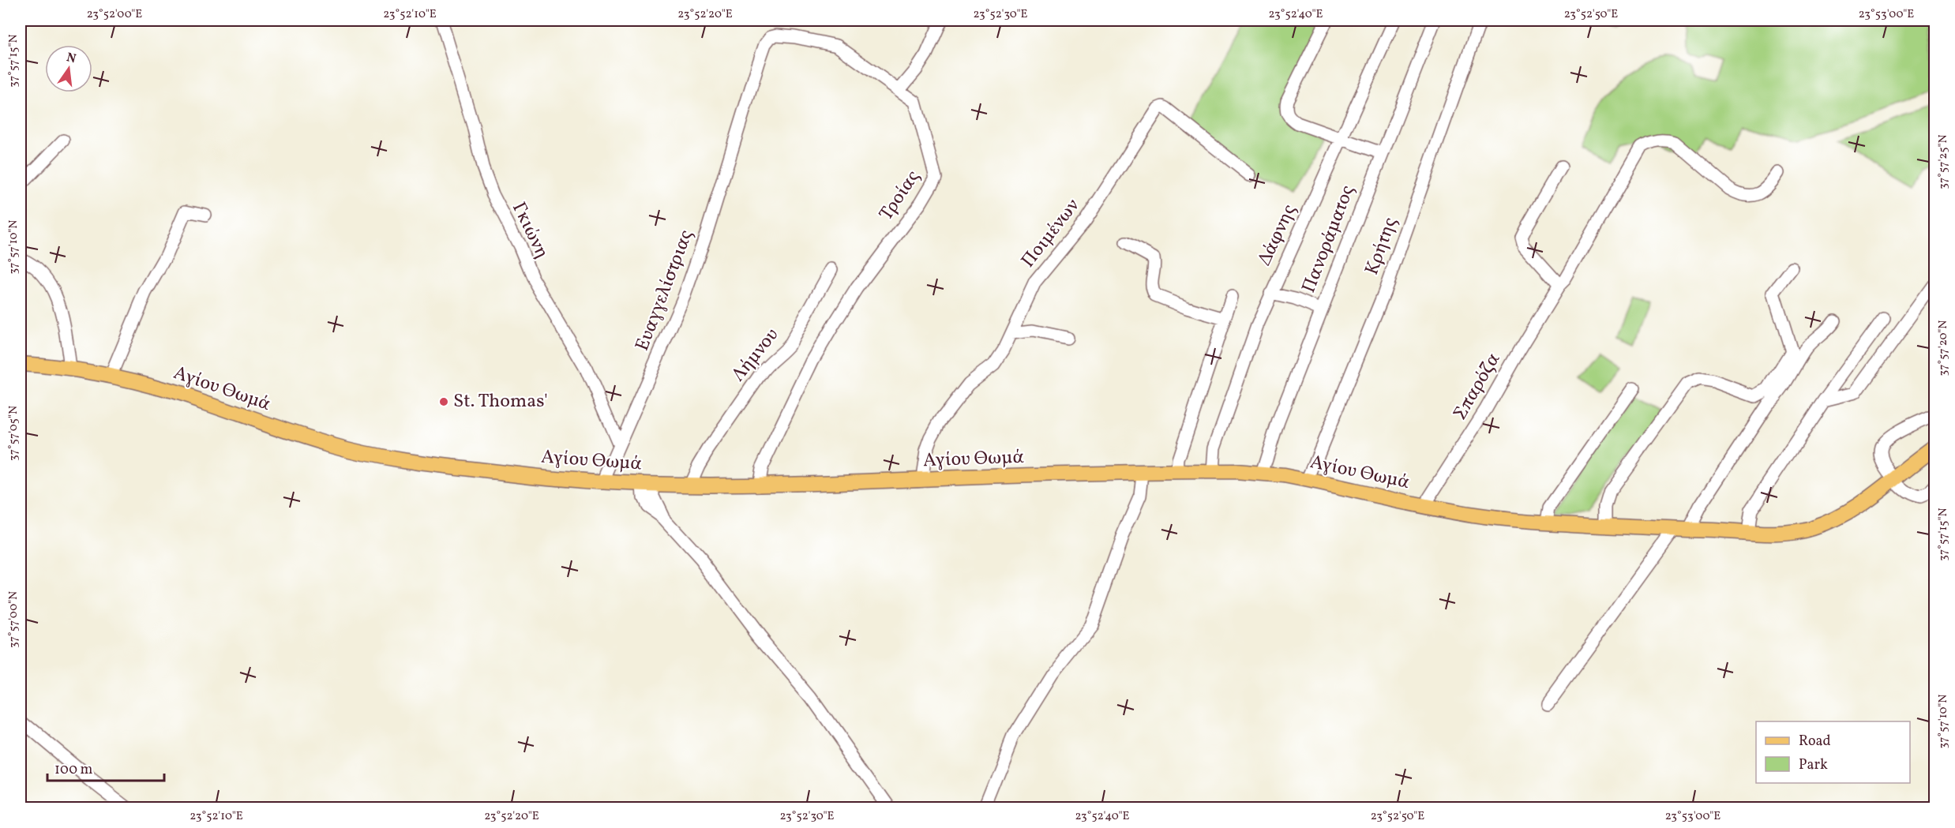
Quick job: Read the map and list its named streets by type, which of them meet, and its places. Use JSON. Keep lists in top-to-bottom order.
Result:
{
  "streets": {
    "main road": ["Αγίου Θωμά"],
    "street": [
      "Τροίας",
      "Γκιώνη",
      "Ποιμένων",
      "Δάφνης",
      "Πανοράματος",
      "Κρήτης",
      "Ευαγγελίστριας",
      "Λήμνου",
      "Σπαρόζα"
    ]
  },
  "crossings": [
    ["Τροίας", "Ευαγγελίστριας"],
    ["Τροίας", "Αγίου Θωμά"],
    ["Γκιώνη", "Ευαγγελίστριας"],
    ["Ποιμένων", "Αγίου Θωμά"],
    ["Δάφνης", "Αγίου Θωμά"],
    ["Πανοράματος", "Αγίου Θωμά"],
    ["Κρήτης", "Αγίου Θωμά"],
    ["Ευαγγελίστριας", "Αγίου Θωμά"],
    ["Λήμνου", "Αγίου Θωμά"],
    ["Σπαρόζα", "Αγίου Θωμά"]
  ],
  "places": ["St. Thomas'"],
  "legend": ["Road", "Park"],
  "scale_bar": "100 m",
  "north": "top",
  "coordinates": [
    "23°52'00\"E",
    "23°52'10\"E",
    "23°52'20\"E",
    "23°52'30\"E",
    "23°52'40\"E",
    "23°52'50\"E",
    "23°53'00\"E",
    "37°57'15\"N",
    "37°57'25\"N",
    "37°57'10\"N",
    "37°57'20\"N",
    "37°57'05\"N",
    "37°57'00\"N"
  ]
}
